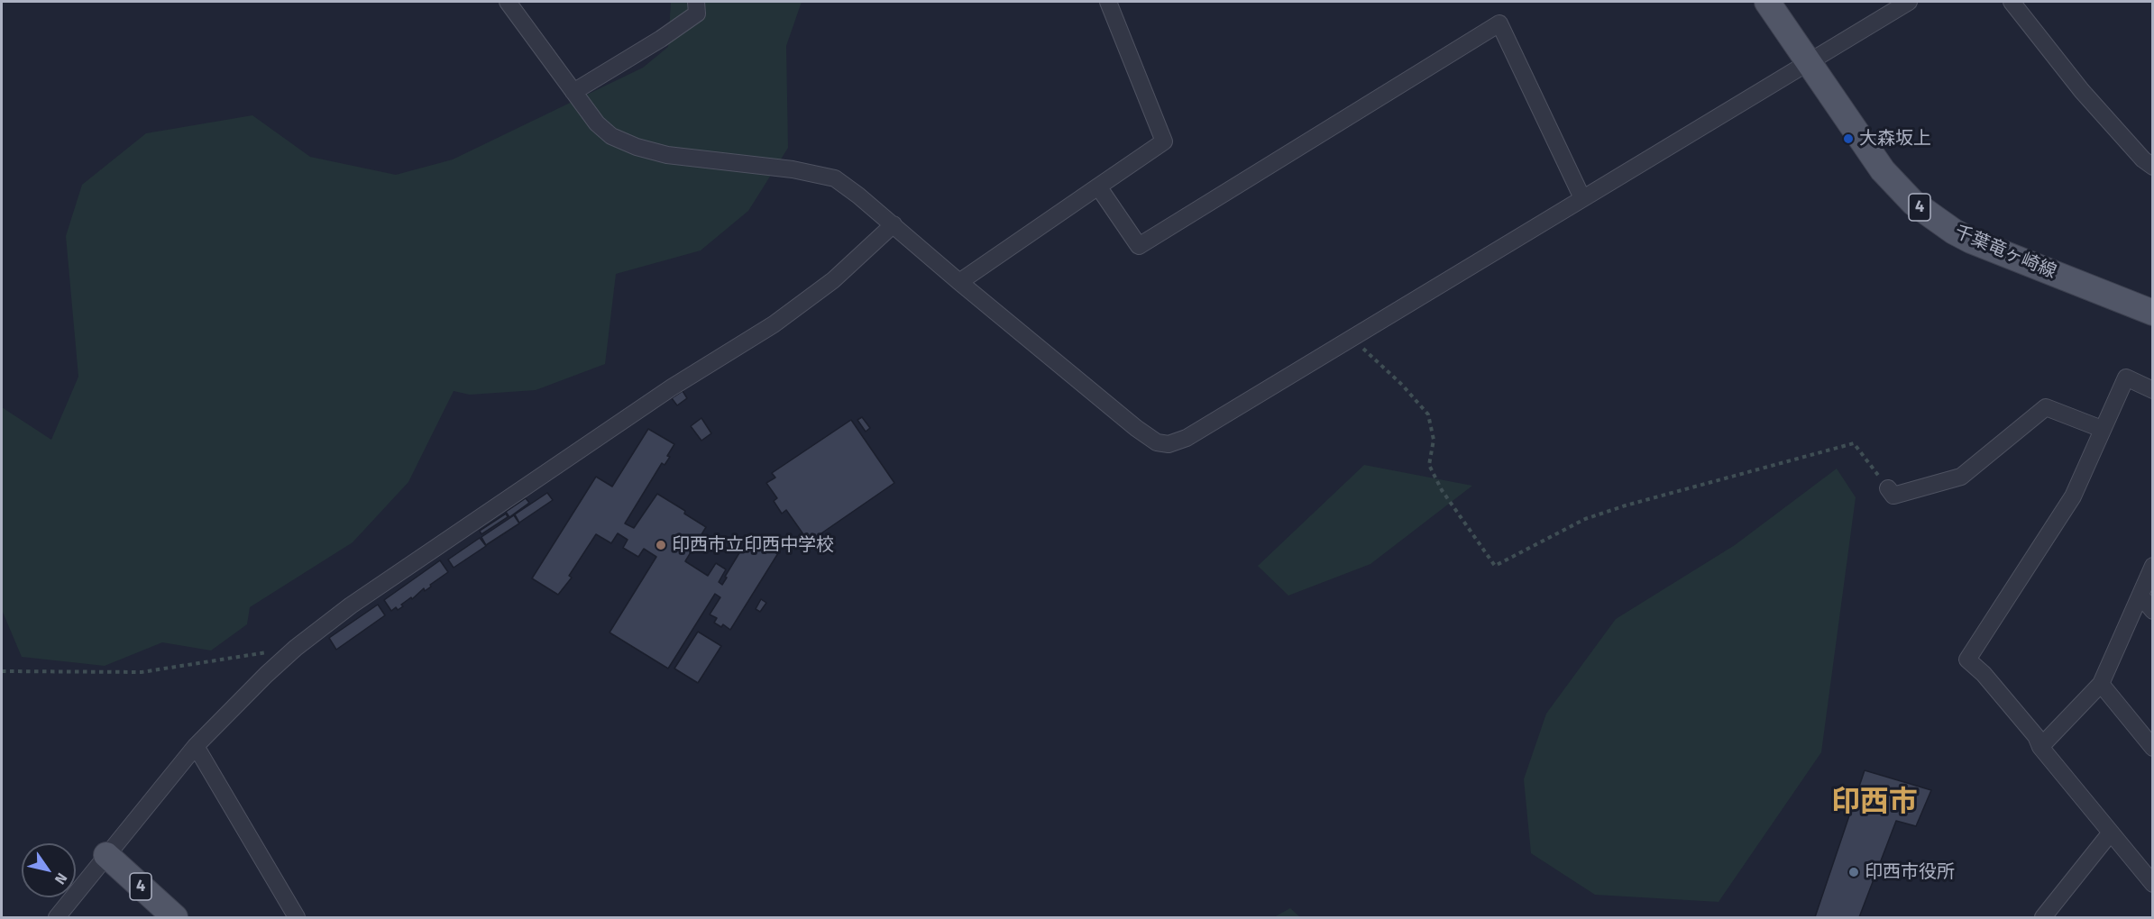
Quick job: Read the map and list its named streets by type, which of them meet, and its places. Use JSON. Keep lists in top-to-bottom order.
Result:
{
  "streets": {
    "main road": ["4", "千葉竜ヶ崎線"]
  },
  "districts": ["印西市"],
  "places": ["大森坂上", "印西市立印西中学校", "印西市役所"],
  "north": "bottom right"
}
